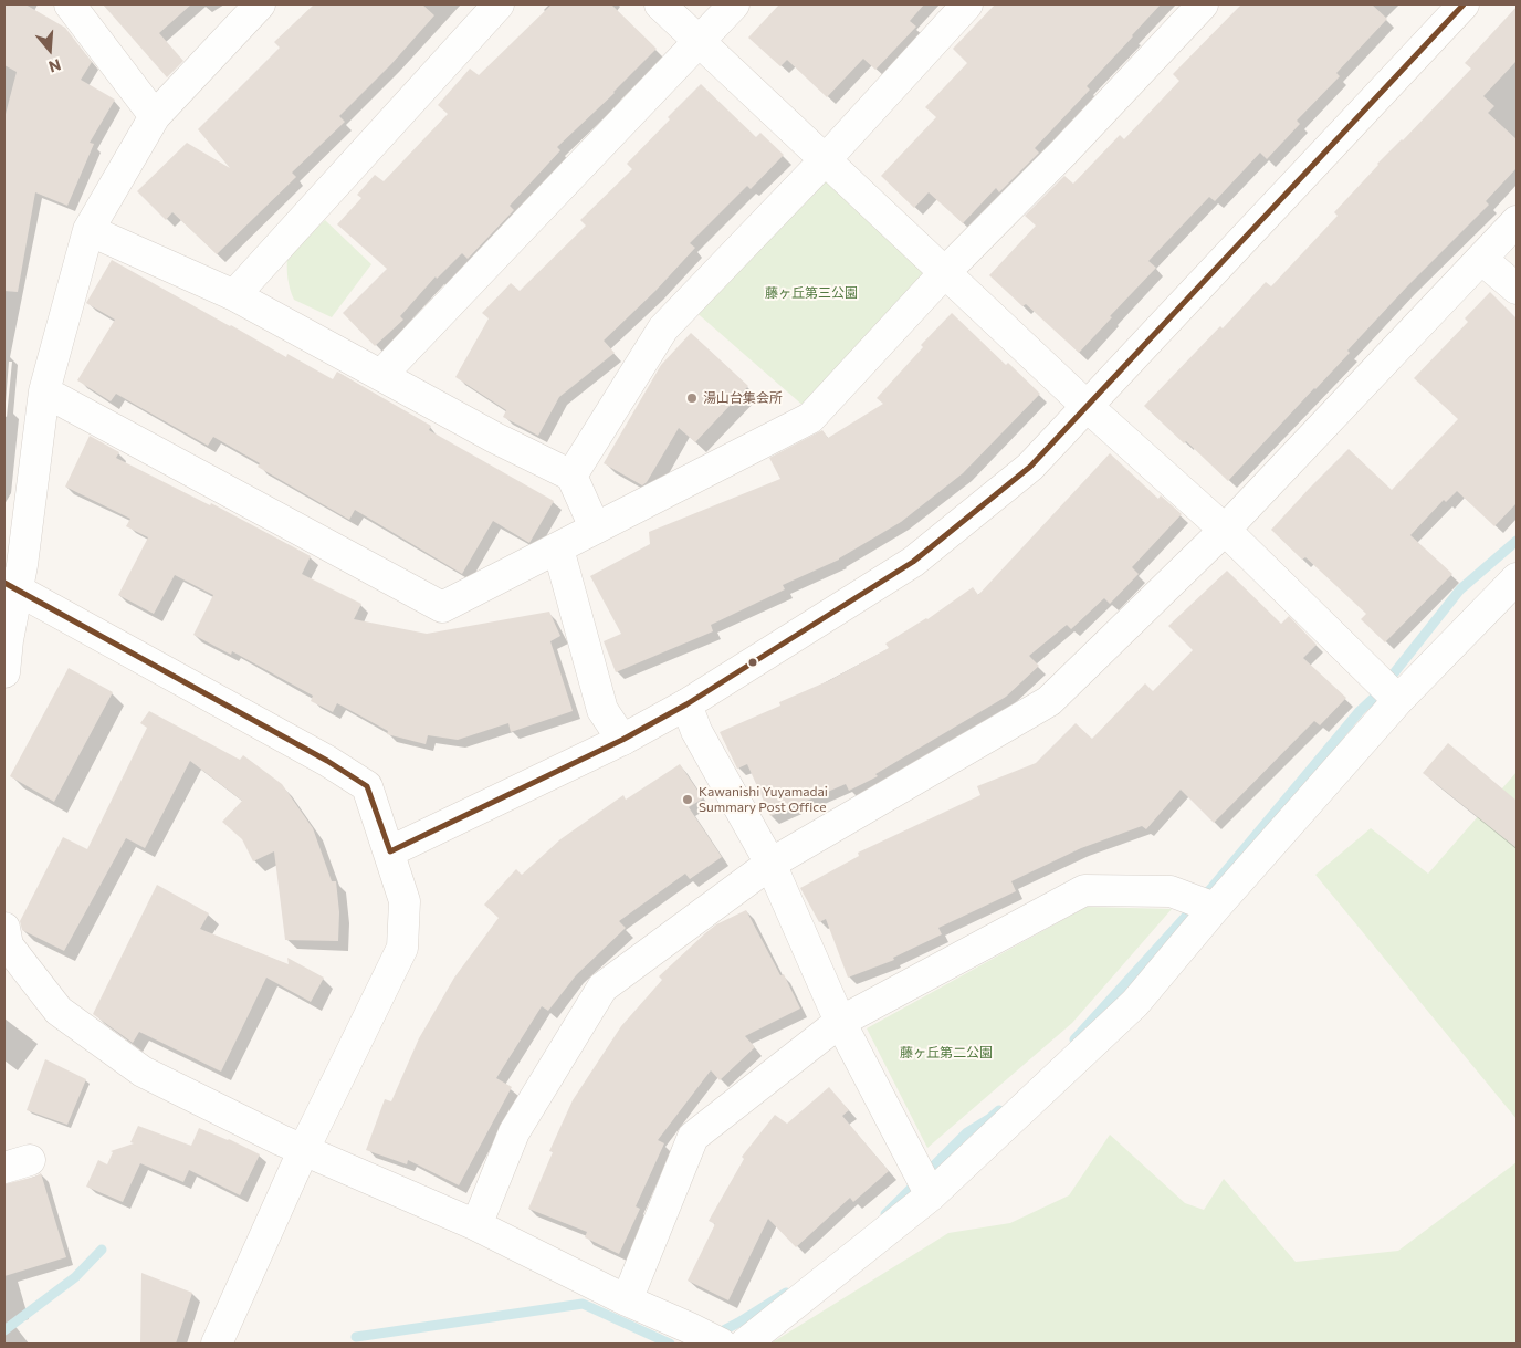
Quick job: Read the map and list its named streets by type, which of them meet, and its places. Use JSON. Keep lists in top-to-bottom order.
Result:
{
  "parks": ["藤ヶ丘第三公園", "藤ヶ丘第二公園"],
  "places": ["湯山台集会所", "Kawanishi Yuyamadai Summary Post Office"],
  "north": "bottom"
}
